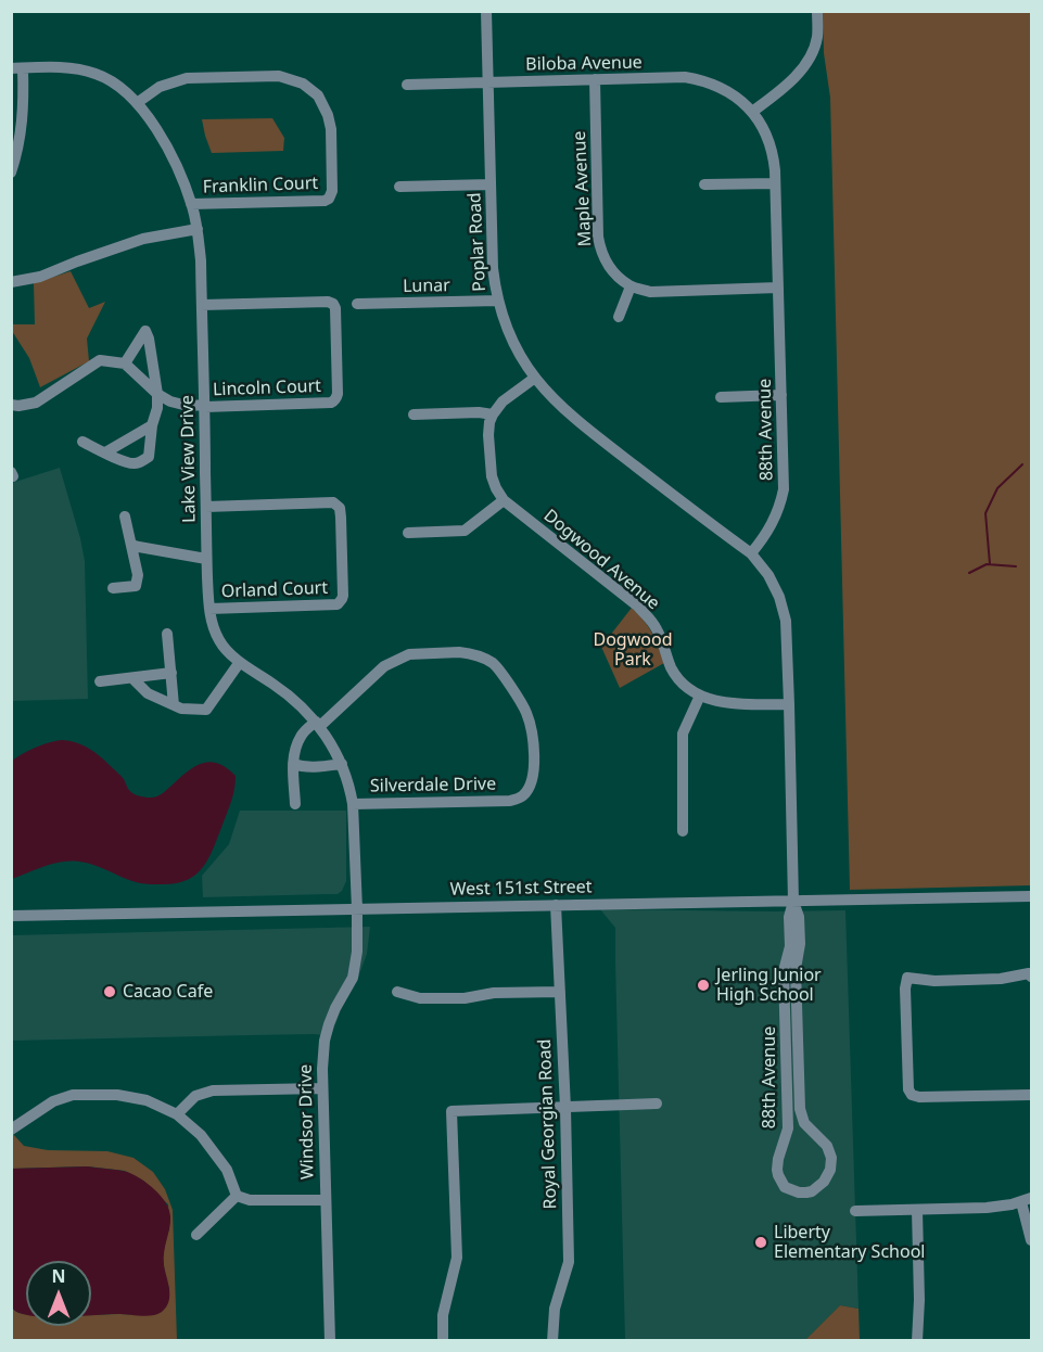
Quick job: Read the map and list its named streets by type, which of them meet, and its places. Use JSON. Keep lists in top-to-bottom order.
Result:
{
  "streets": {
    "street": [
      "Biloba Avenue",
      "Franklin Court",
      "Maple Avenue",
      "Poplar Road",
      "Lunar",
      "Lincoln Court",
      "88th Avenue",
      "Lake View Drive",
      "Dogwood Avenue",
      "Orland Court",
      "Silverdale Drive",
      "West 151st Street",
      "Windsor Drive",
      "Royal Georgian Road"
    ]
  },
  "crossings": [
    ["Biloba Avenue", "Maple Avenue"],
    ["Biloba Avenue", "Poplar Road"],
    ["Biloba Avenue", "88th Avenue"],
    ["Franklin Court", "Lake View Drive"],
    ["Maple Avenue", "88th Avenue"],
    ["Poplar Road", "Lunar"],
    ["Poplar Road", "88th Avenue"],
    ["Lincoln Court", "Lake View Drive"],
    ["88th Avenue", "Dogwood Avenue"],
    ["88th Avenue", "West 151st Street"],
    ["Lake View Drive", "Orland Court"],
    ["Lake View Drive", "Silverdale Drive"],
    ["Lake View Drive", "West 151st Street"],
    ["Lake View Drive", "Windsor Drive"],
    ["West 151st Street", "Windsor Drive"],
    ["West 151st Street", "Royal Georgian Road"]
  ],
  "parks": ["Dogwood Park"],
  "places": ["Jerling Junior High School", "Cacao Cafe", "Liberty Elementary School"],
  "north": "top"
}
